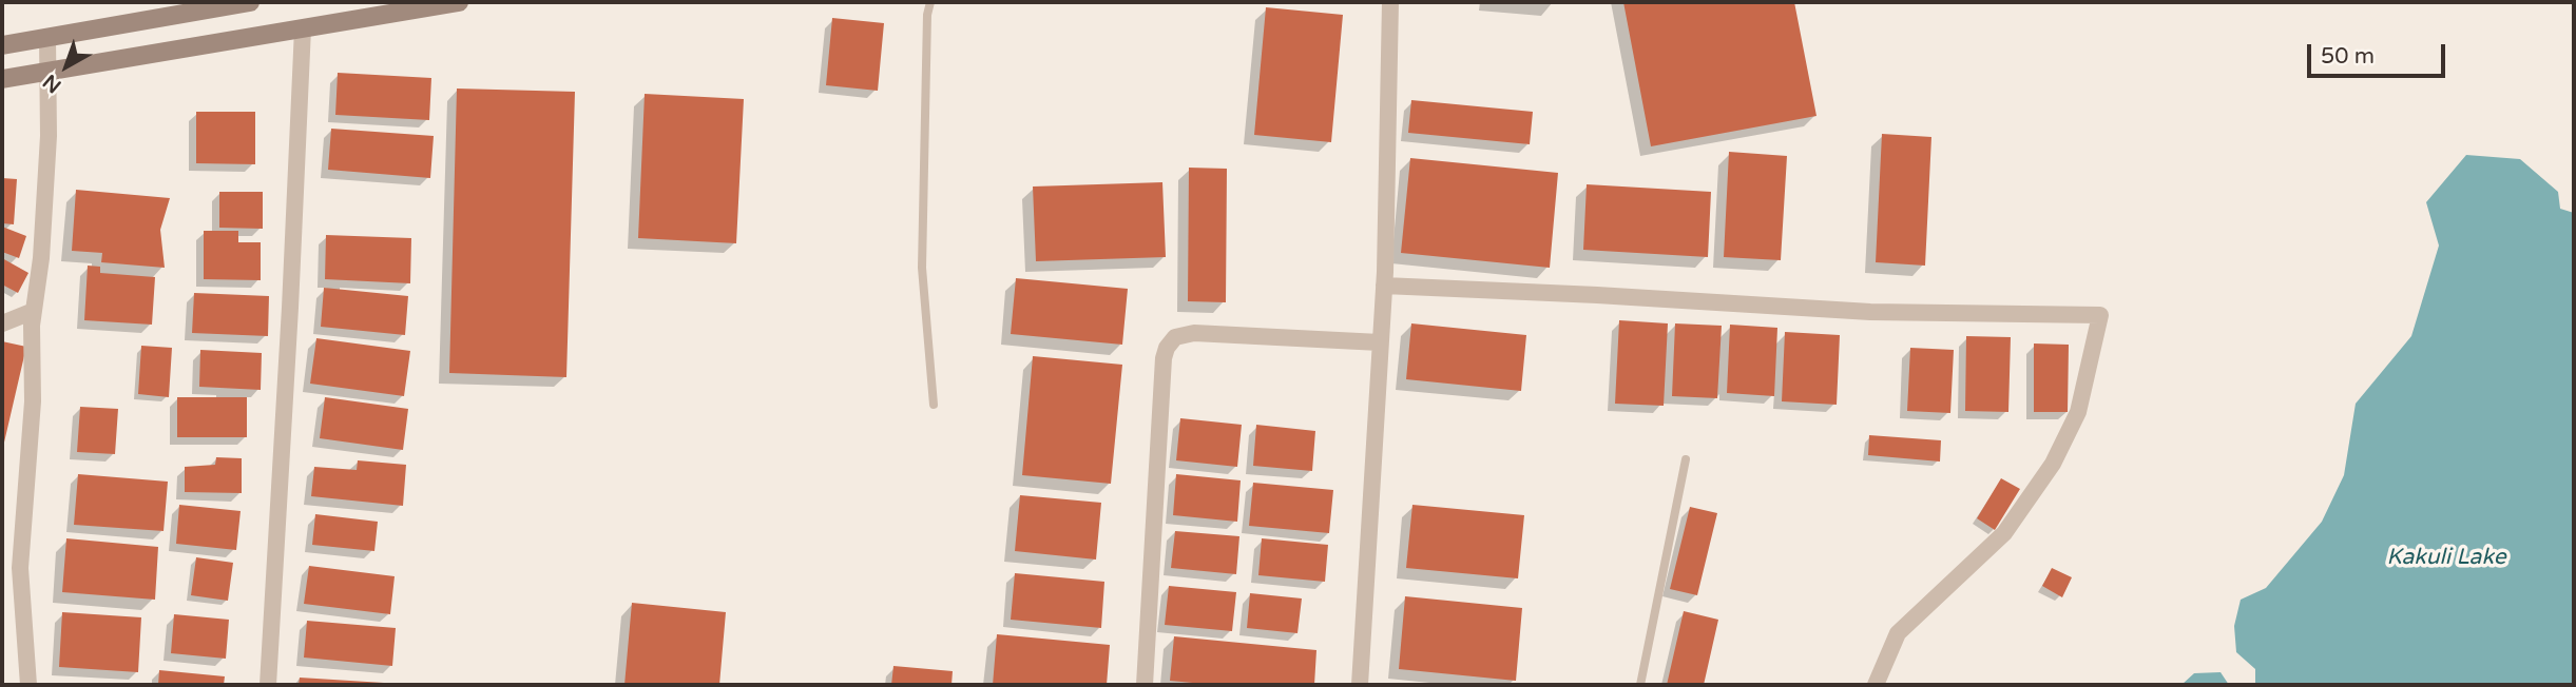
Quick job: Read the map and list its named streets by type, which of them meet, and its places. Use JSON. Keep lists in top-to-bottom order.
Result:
{
  "water": ["Kakuli Lake"],
  "scale_bar": "50 m",
  "north": "bottom left"
}
